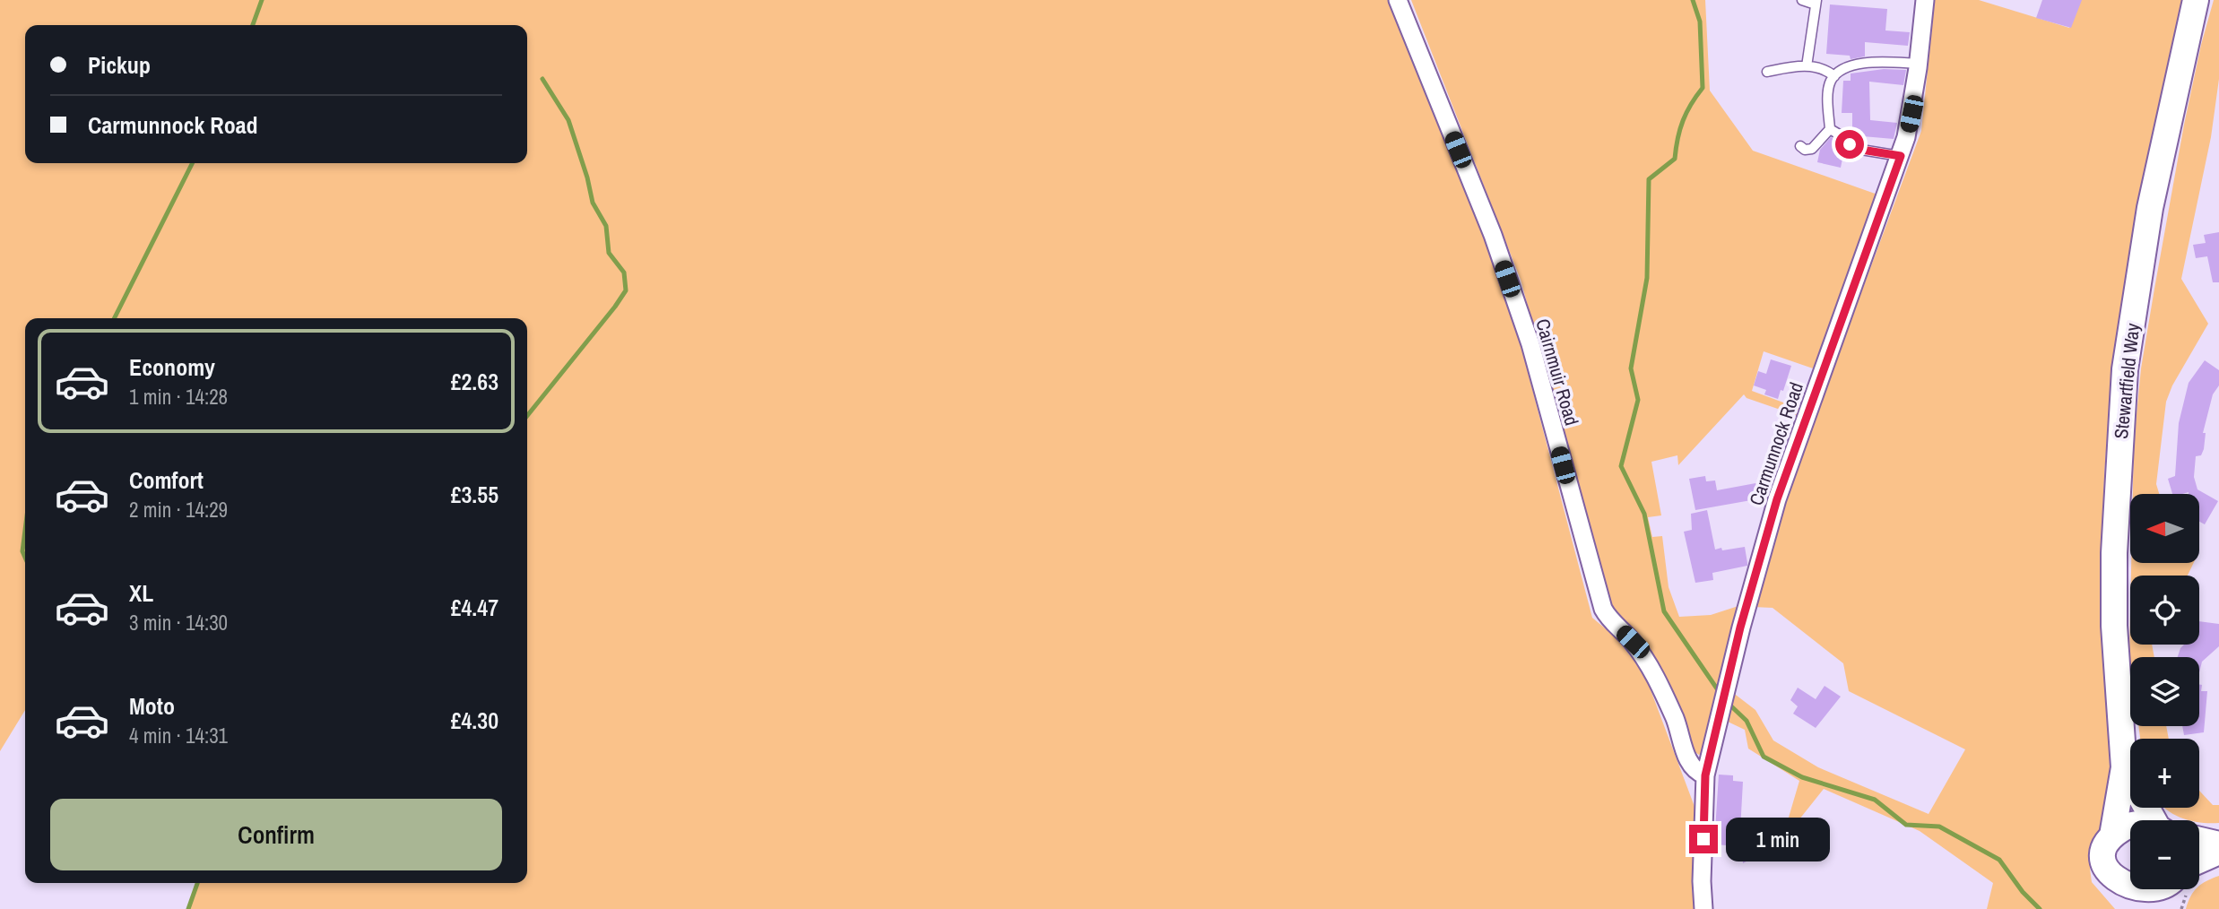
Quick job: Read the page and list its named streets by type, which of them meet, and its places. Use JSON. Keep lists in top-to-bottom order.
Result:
{
  "streets": {
    "street": ["Cairnmuir Road", "Stewartfield Way", "Carmunnock Road"]
  },
  "crossings": [
    ["Cairnmuir Road", "Carmunnock Road"]
  ],
  "north": "left",
  "page": {
    "banner": ["Pickup", "Carmunnock Road"],
    "list": [
      {
        "name": "Economy",
        "note": "1 min · 14:28",
        "value": "£2.63"
      },
      {
        "name": "Comfort",
        "note": "2 min · 14:29",
        "value": "£3.55"
      },
      {
        "name": "XL",
        "note": "3 min · 14:30",
        "value": "£4.47"
      },
      {
        "name": "Moto",
        "note": "4 min · 14:31",
        "value": "£4.30"
      }
    ],
    "map_buttons": ["+", "−"],
    "buttons": "Confirm",
    "bubble": "1 min"
  }
}
